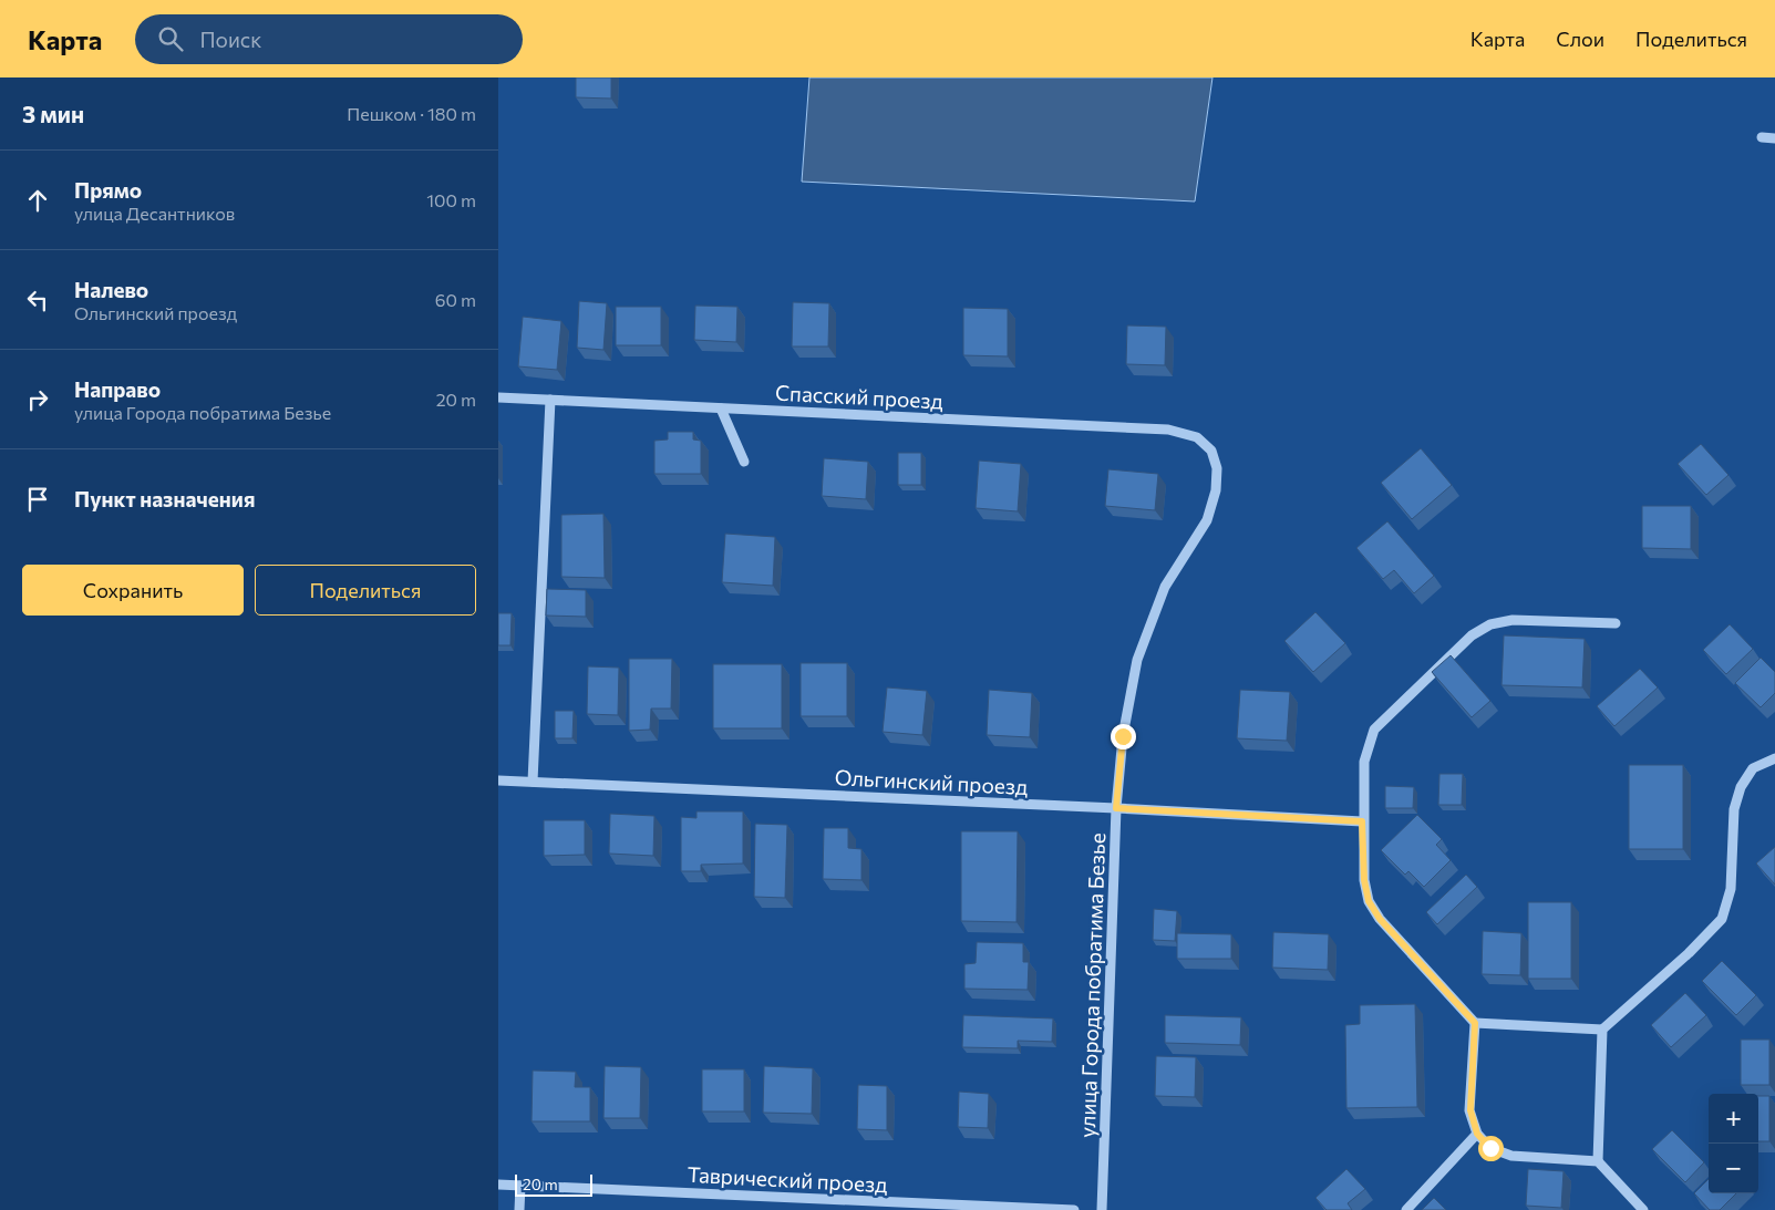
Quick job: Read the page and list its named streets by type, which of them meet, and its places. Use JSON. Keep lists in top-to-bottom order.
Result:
{
  "streets": {
    "street": [
      "Спасский проезд",
      "Ольгинский проезд",
      "улица Города побратима Безье",
      "Таврический проезд"
    ]
  },
  "crossings": [
    ["Спасский проезд", "улица Города побратима Безье"],
    ["Ольгинский проезд", "улица Города побратима Безье"]
  ],
  "scale_bar": "20 m",
  "page": {
    "header": "Карта",
    "search": "Поиск",
    "nav": ["Карта", "Слои", "Поделиться"],
    "heading": ["3 мин", "Пешком · 180 m"],
    "list": [
      ["Прямо", "улица Десантников", "100 m"],
      ["Налево", "Ольгинский проезд", "60 m"],
      ["Направо", "улица Города побратима Безье", "20 m"],
      "Пункт назначения"
    ],
    "buttons": ["Сохранить", "Поделиться"],
    "map_buttons": ["+", "−"],
    "scale": "20 m"
  }
}
